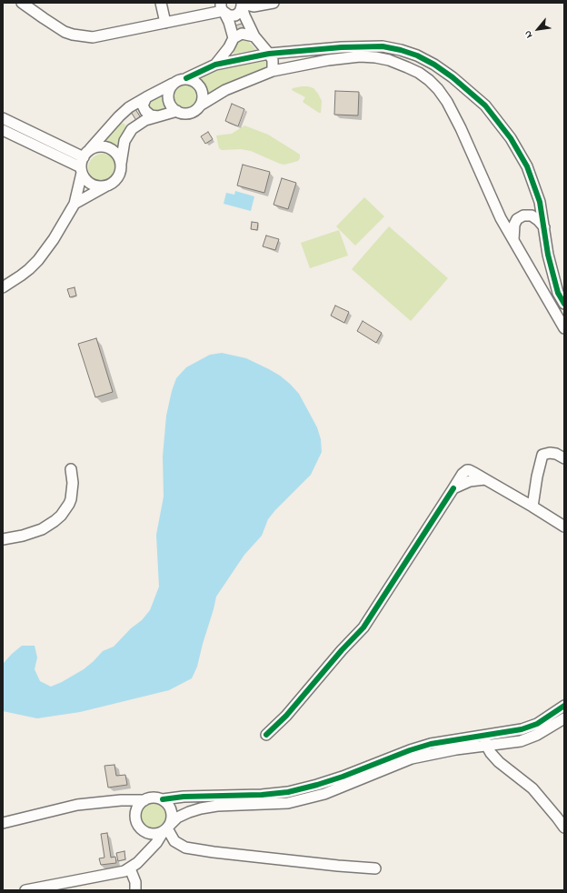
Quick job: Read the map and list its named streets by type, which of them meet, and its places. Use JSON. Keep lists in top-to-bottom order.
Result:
{
  "north": "bottom left"
}
